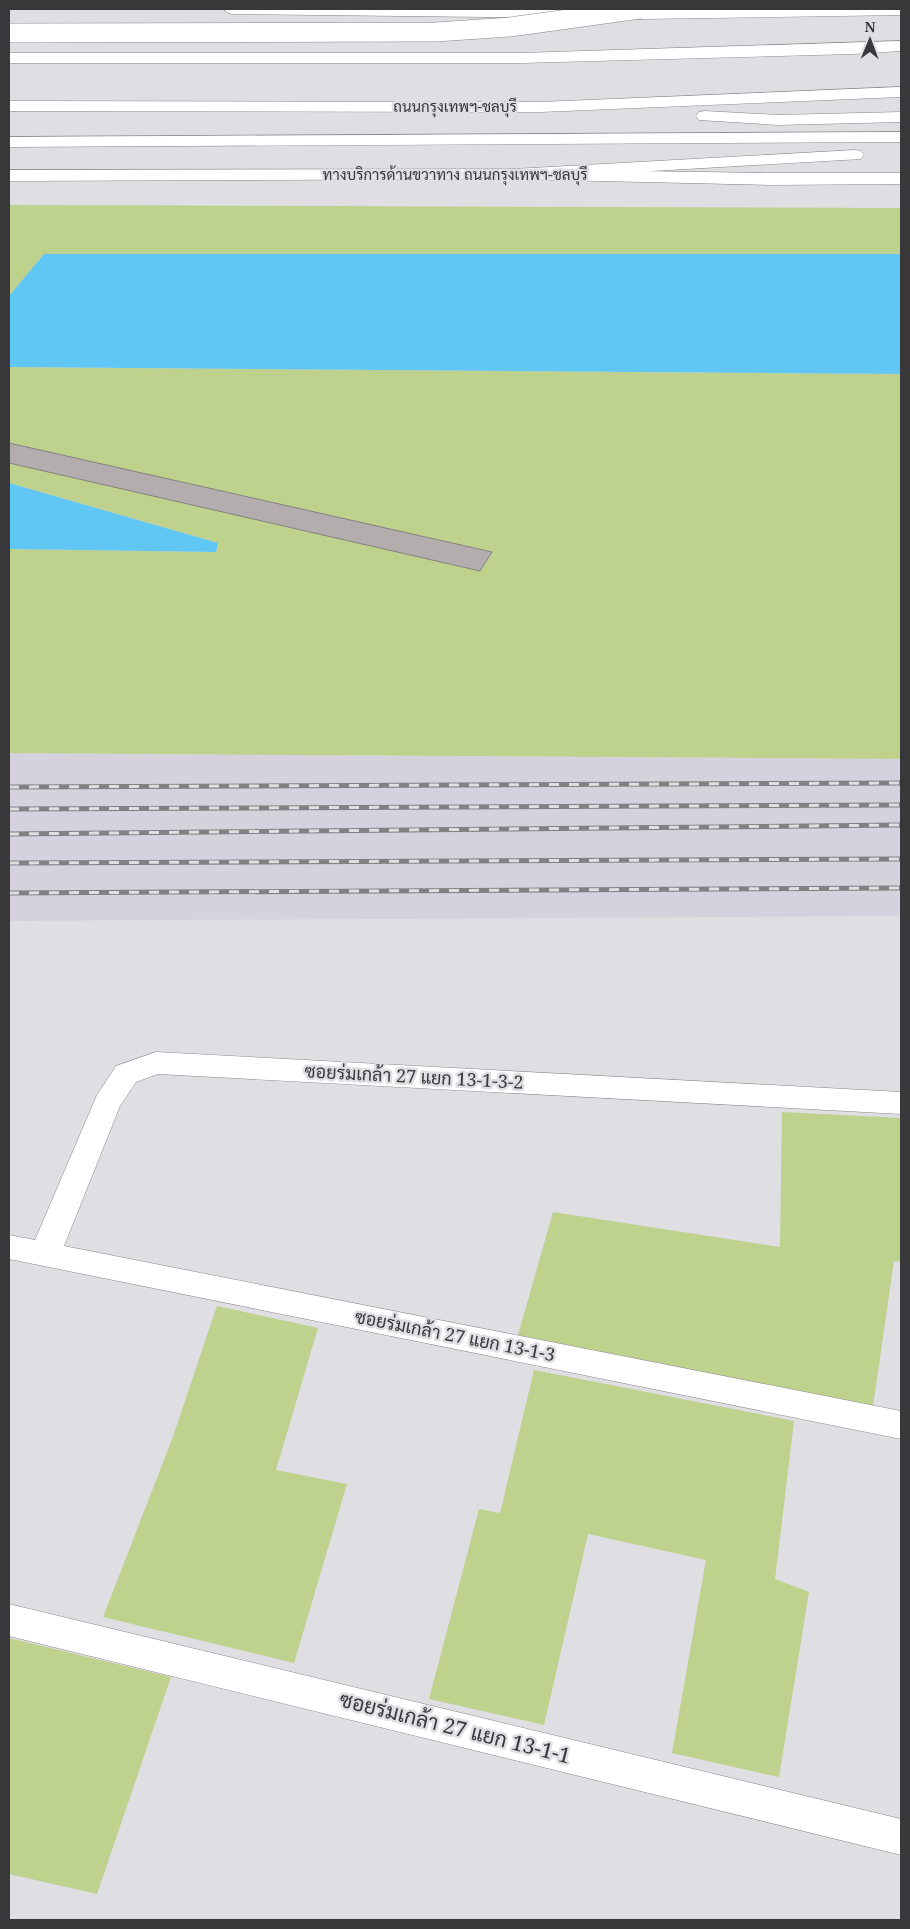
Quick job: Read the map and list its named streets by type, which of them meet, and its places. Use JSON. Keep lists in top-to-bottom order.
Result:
{
  "streets": {
    "main road": [
      "ถนนกรุงเทพฯ-ชลบุรี",
      "ทางบริการด้านขวาทาง ถนนกรุงเทพฯ-ชลบุรี",
      "ซอยร่มเกล้า 27 แยก 13-1-3-2",
      "ซอยร่มเกล้า 27 แยก 13-1-3",
      "ซอยร่มเกล้า 27 แยก 13-1-1"
    ]
  },
  "crossings": [
    ["ซอยร่มเกล้า 27 แยก 13-1-3-2", "ซอยร่มเกล้า 27 แยก 13-1-3"]
  ],
  "north": "top"
}
